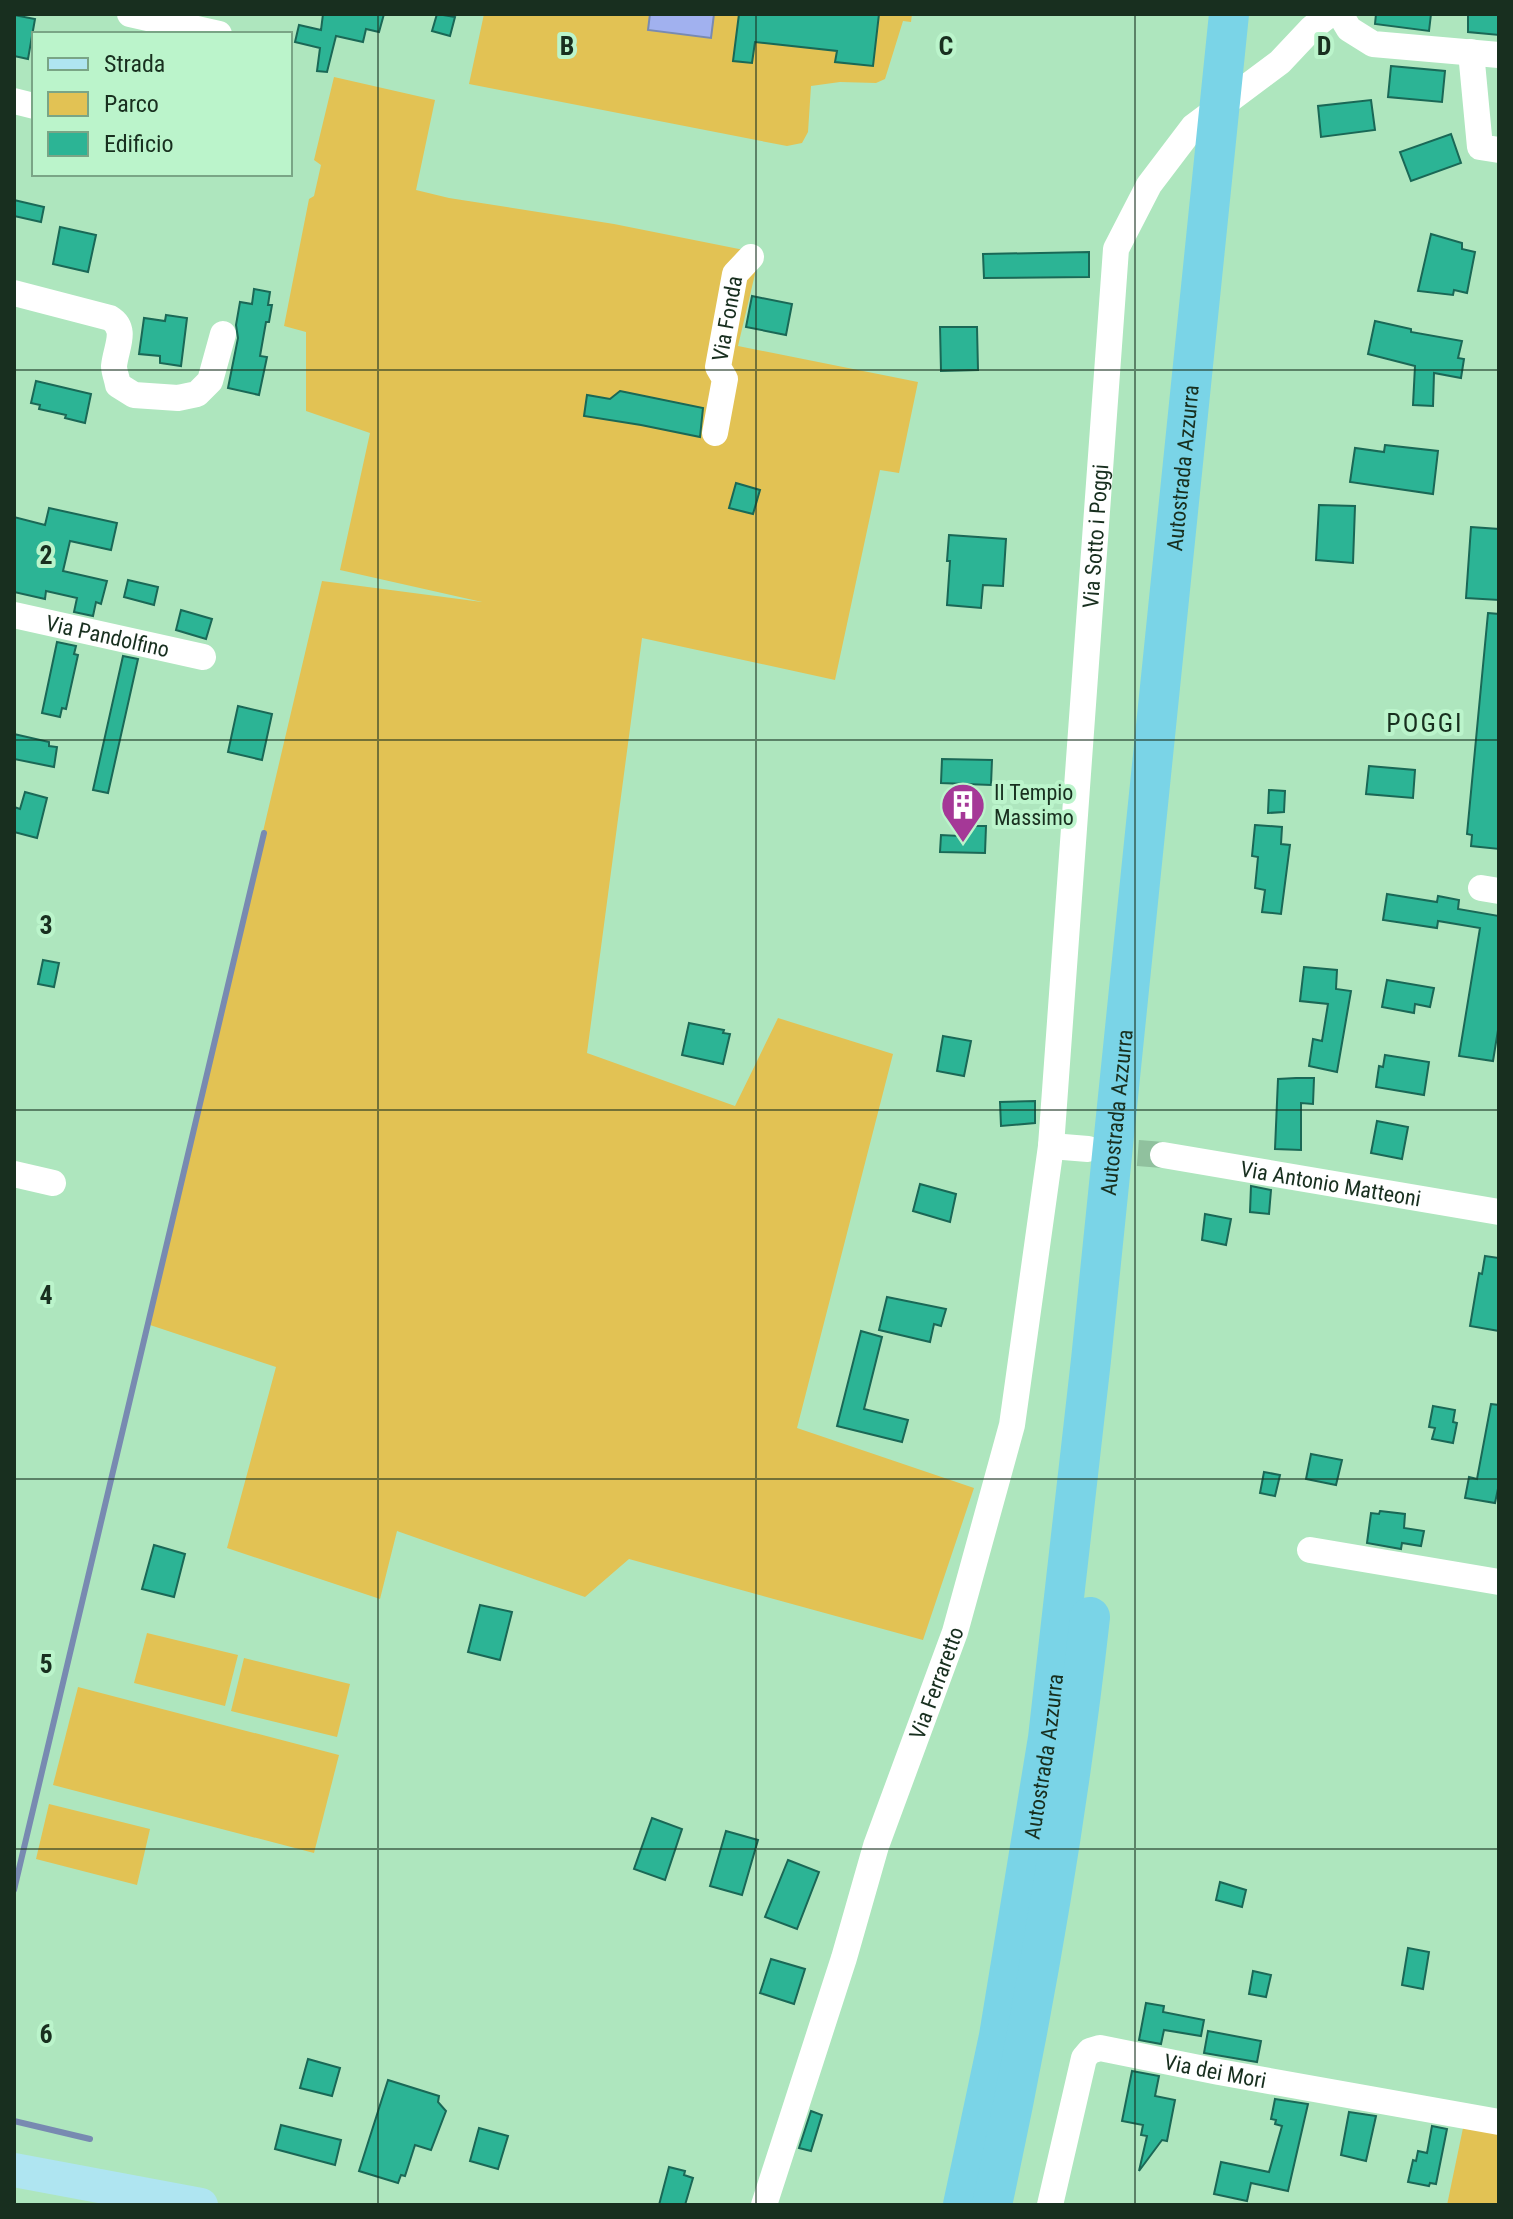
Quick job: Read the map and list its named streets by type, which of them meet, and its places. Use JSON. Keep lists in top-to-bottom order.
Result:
{
  "streets": {
    "highway": ["Autostrada Azzurra"],
    "street": [
      "Via Fonda",
      "Via Sotto i Poggi",
      "Via Pandolfino",
      "Via Antonio Matteoni",
      "Via Ferraretto",
      "Via dei Mori"
    ]
  },
  "crossings": [
    ["Via Sotto i Poggi", "Via Ferraretto"]
  ],
  "districts": ["POGGI"],
  "places": {
    "building": ["Il Tempio Massimo"]
  },
  "legend": ["Strada", "Parco", "Edificio"],
  "grid": {
    "columns": ["B", "C", "D"],
    "rows": [
      "2",
      "3",
      "4",
      "5",
      "6"
    ]
  }
}
